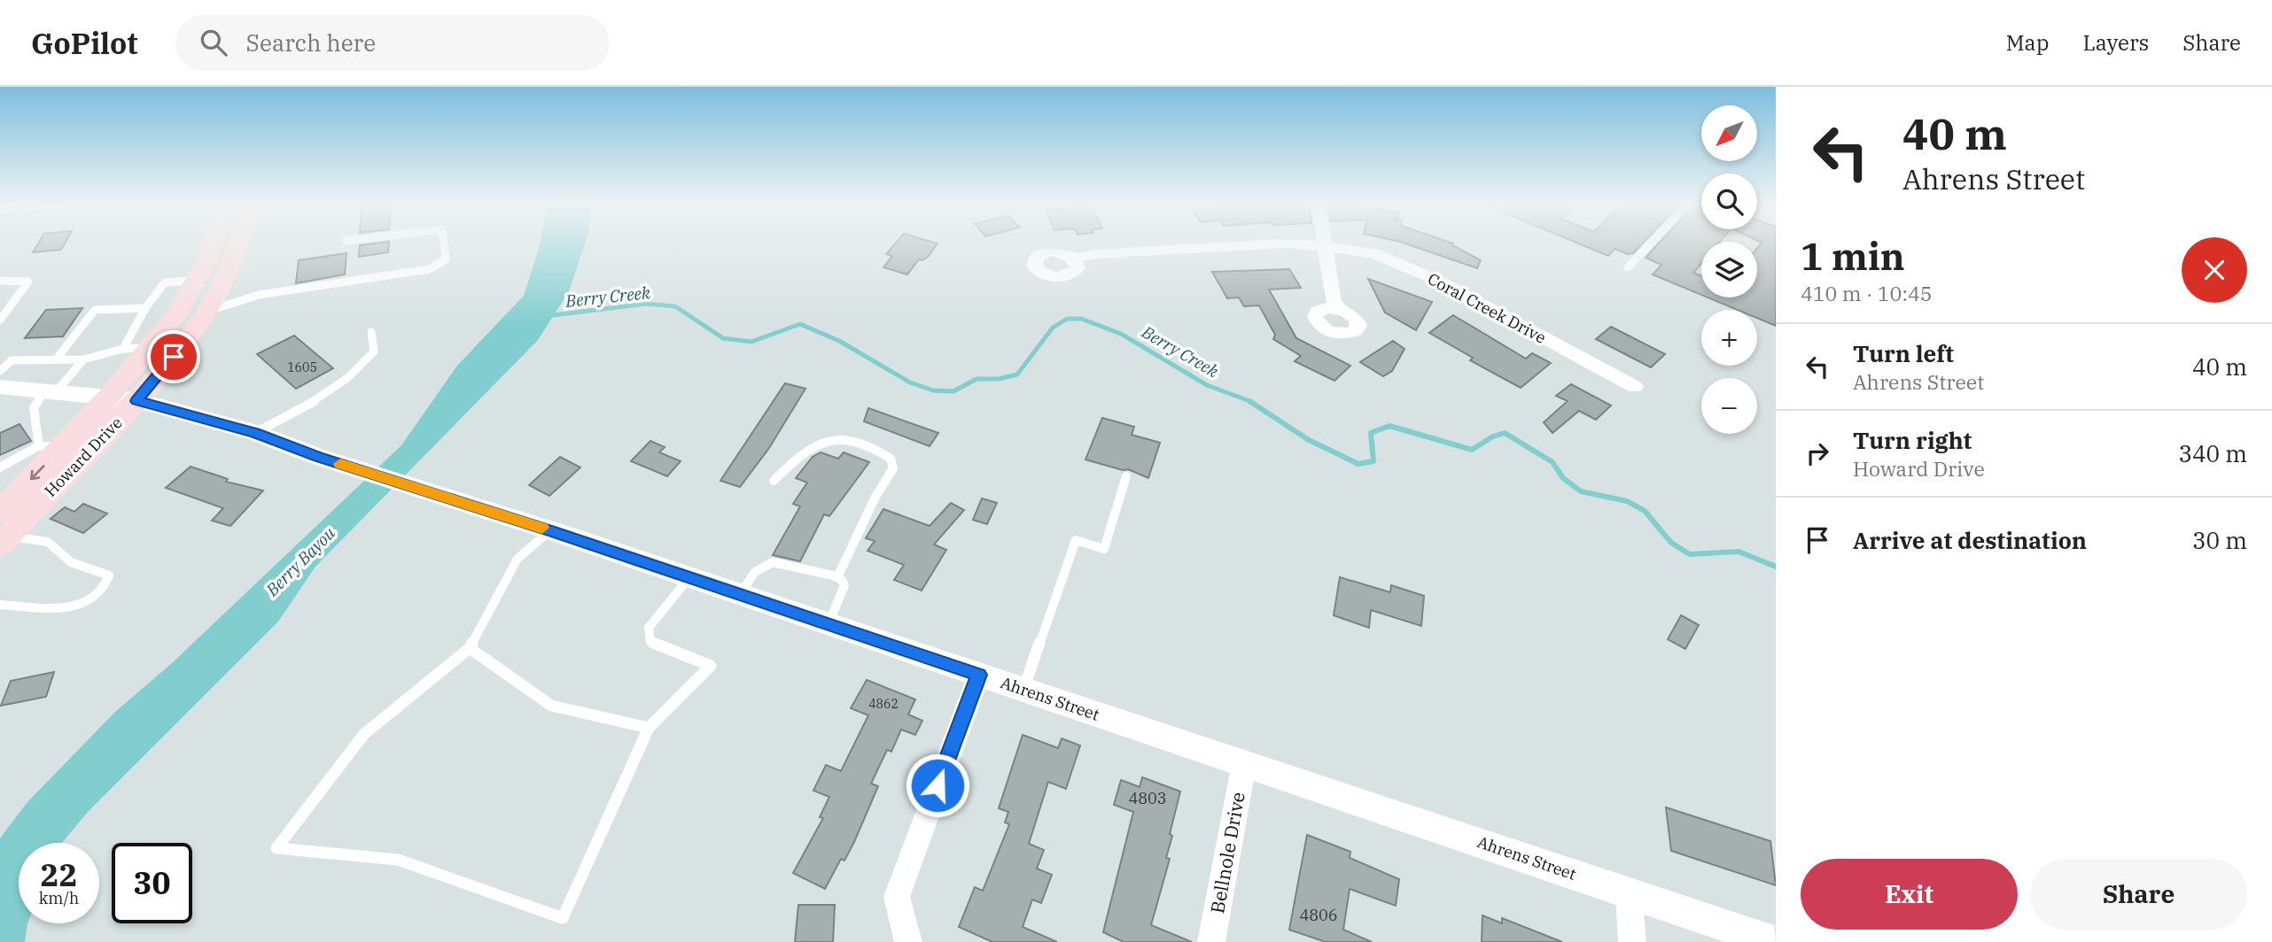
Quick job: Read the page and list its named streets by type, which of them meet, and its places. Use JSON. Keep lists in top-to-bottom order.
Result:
{
  "streets": {
    "main road": ["Howard Drive"],
    "street": ["Coral Creek Drive", "Ahrens Street", "Bellnole Drive"]
  },
  "crossings": [
    ["Howard Drive", "Ahrens Street"],
    ["Ahrens Street", "Bellnole Drive"]
  ],
  "water": ["Berry Creek", "Berry Bayou"],
  "house_numbers": [
    "1605",
    "4862",
    "4803",
    "4806"
  ],
  "north": "bottom left",
  "page": {
    "header": "GoPilot",
    "search": "Search here",
    "nav": ["Map", "Layers", "Share"],
    "turn": ["40 m", "Ahrens Street"],
    "map_buttons": ["+", "−"],
    "heading": ["1 min", "410 m · 10:45"],
    "list": [
      {
        "name": "Turn left",
        "note": "Ahrens Street",
        "value": "40 m"
      },
      {
        "name": "Turn right",
        "note": "Howard Drive",
        "value": "340 m"
      },
      {
        "name": "Arrive at destination",
        "value": "30 m"
      }
    ],
    "speed": "22 km/h",
    "limit": "30",
    "buttons": ["Exit", "Share"]
  }
}
